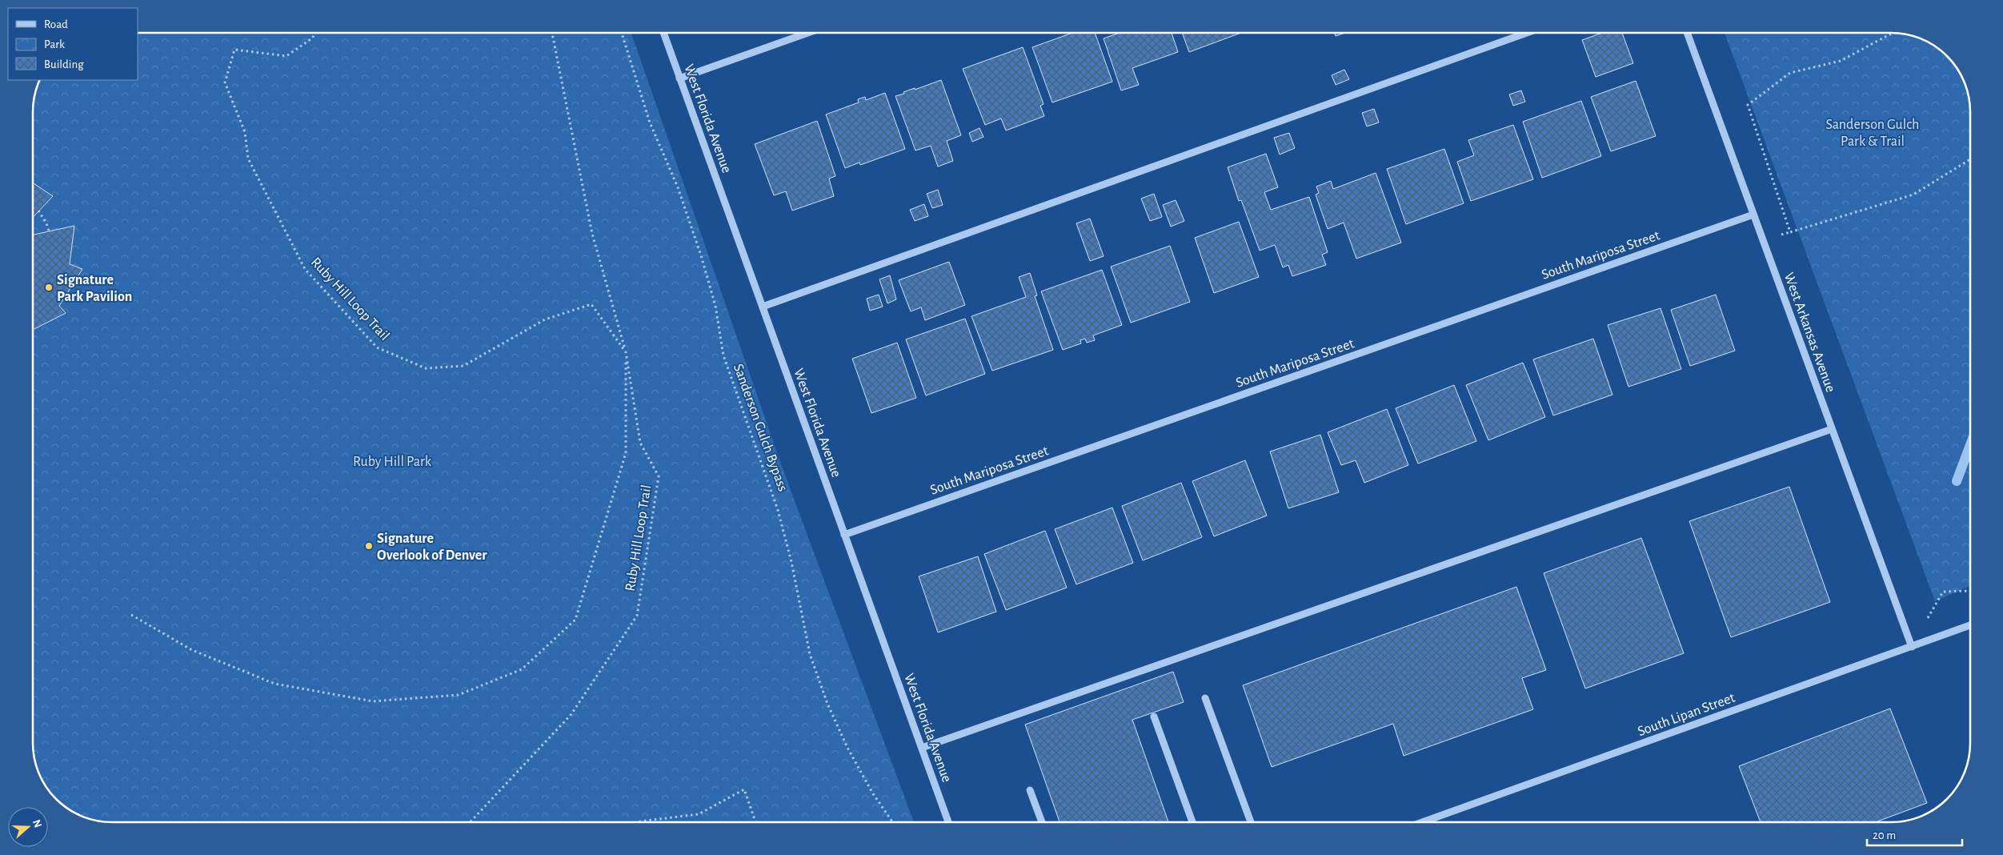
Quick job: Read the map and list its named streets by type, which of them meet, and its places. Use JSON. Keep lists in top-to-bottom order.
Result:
{
  "streets": {
    "street": [
      "West Florida Avenue",
      "South Mariposa Street",
      "West Arkansas Avenue",
      "South Lipan Street"
    ],
    "path": ["Ruby Hill Loop Trail", "Sanderson Gulch Bypass"]
  },
  "crossings": [
    ["West Florida Avenue", "South Mariposa Street"],
    ["South Mariposa Street", "West Arkansas Avenue"],
    ["West Arkansas Avenue", "South Lipan Street"]
  ],
  "parks": ["Sanderson Gulch Park & Trail", "Ruby Hill Park"],
  "places": ["Signature Park Pavilion", "Signature Overlook of Denver"],
  "legend": ["Road", "Park", "Building"],
  "scale_bar": "20 m",
  "north": "right"
}
